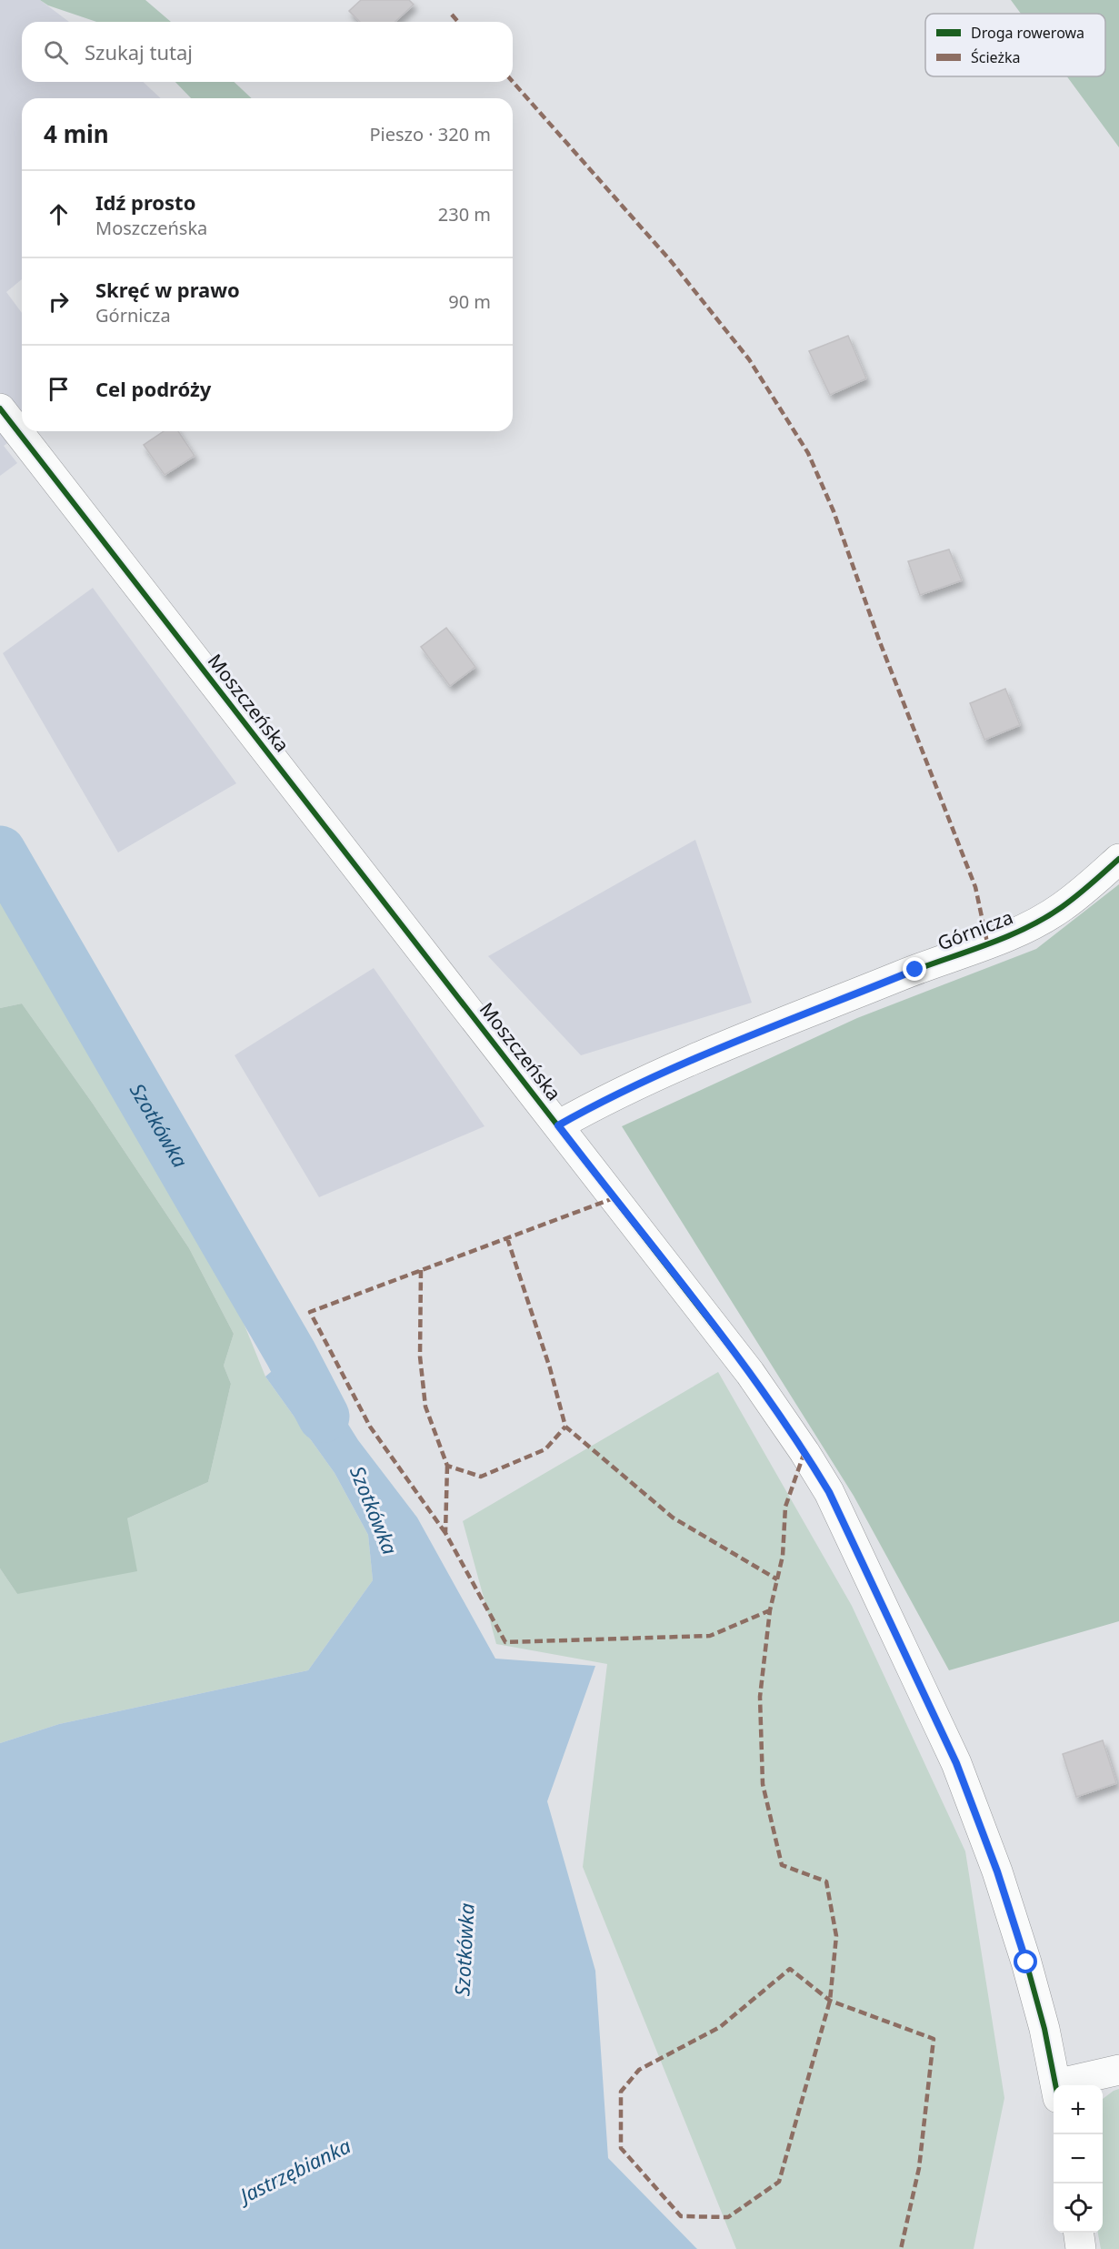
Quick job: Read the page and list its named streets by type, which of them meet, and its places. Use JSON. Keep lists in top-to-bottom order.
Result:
{
  "streets": {
    "street": ["Moszczeńska", "Górnicza"]
  },
  "crossings": [
    ["Moszczeńska", "Górnicza"]
  ],
  "water": ["Szotkówka", "Jastrzębianka"],
  "legend": ["Droga rowerowa", "Ścieżka"],
  "page": {
    "search": "Szukaj tutaj",
    "heading": ["4 min", "Pieszo · 320 m"],
    "list": [
      ["Idź prosto", "Moszczeńska", "230 m"],
      ["Skręć w prawo", "Górnicza", "90 m"],
      "Cel podróży"
    ],
    "map_buttons": ["+", "−"]
  }
}
